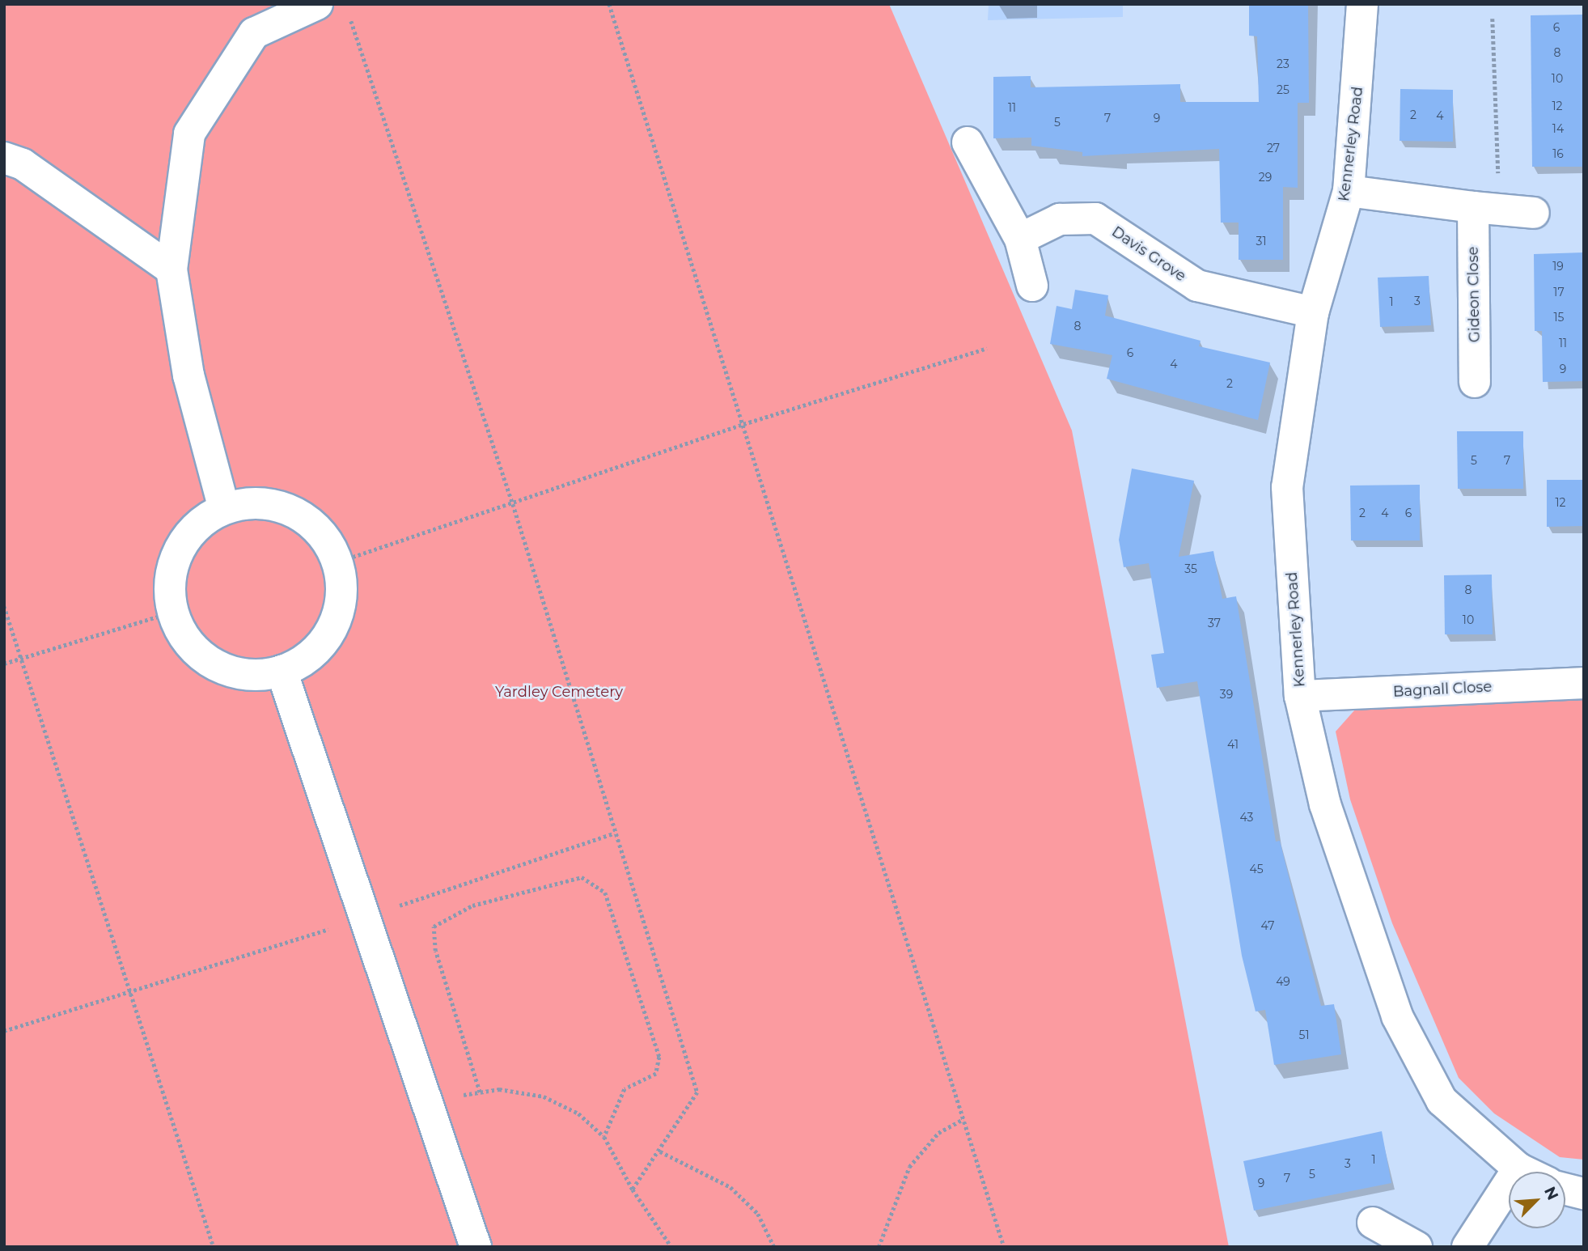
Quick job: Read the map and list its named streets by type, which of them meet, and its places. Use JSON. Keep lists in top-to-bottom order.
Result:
{
  "streets": {
    "street": [
      "Kennerley Road",
      "Davis Grove",
      "Gideon Close",
      "Bagnall Close"
    ]
  },
  "crossings": [
    ["Kennerley Road", "Davis Grove"],
    ["Kennerley Road", "Bagnall Close"]
  ],
  "parks": ["Yardley Cemetery"],
  "house_numbers": [
    "6",
    "8",
    "23",
    "10",
    "25",
    "12",
    "11",
    "2",
    "4",
    "7",
    "9",
    "5",
    "14",
    "27",
    "16",
    "29",
    "31",
    "19",
    "17",
    "3",
    "1",
    "15",
    "8",
    "11",
    "6",
    "4",
    "9",
    "2",
    "5",
    "7",
    "12",
    "2",
    "4",
    "6",
    "35",
    "8",
    "10",
    "37",
    "39",
    "41",
    "43",
    "45",
    "47",
    "49",
    "51",
    "1",
    "3",
    "5",
    "7",
    "9"
  ],
  "north": "top right"
}
